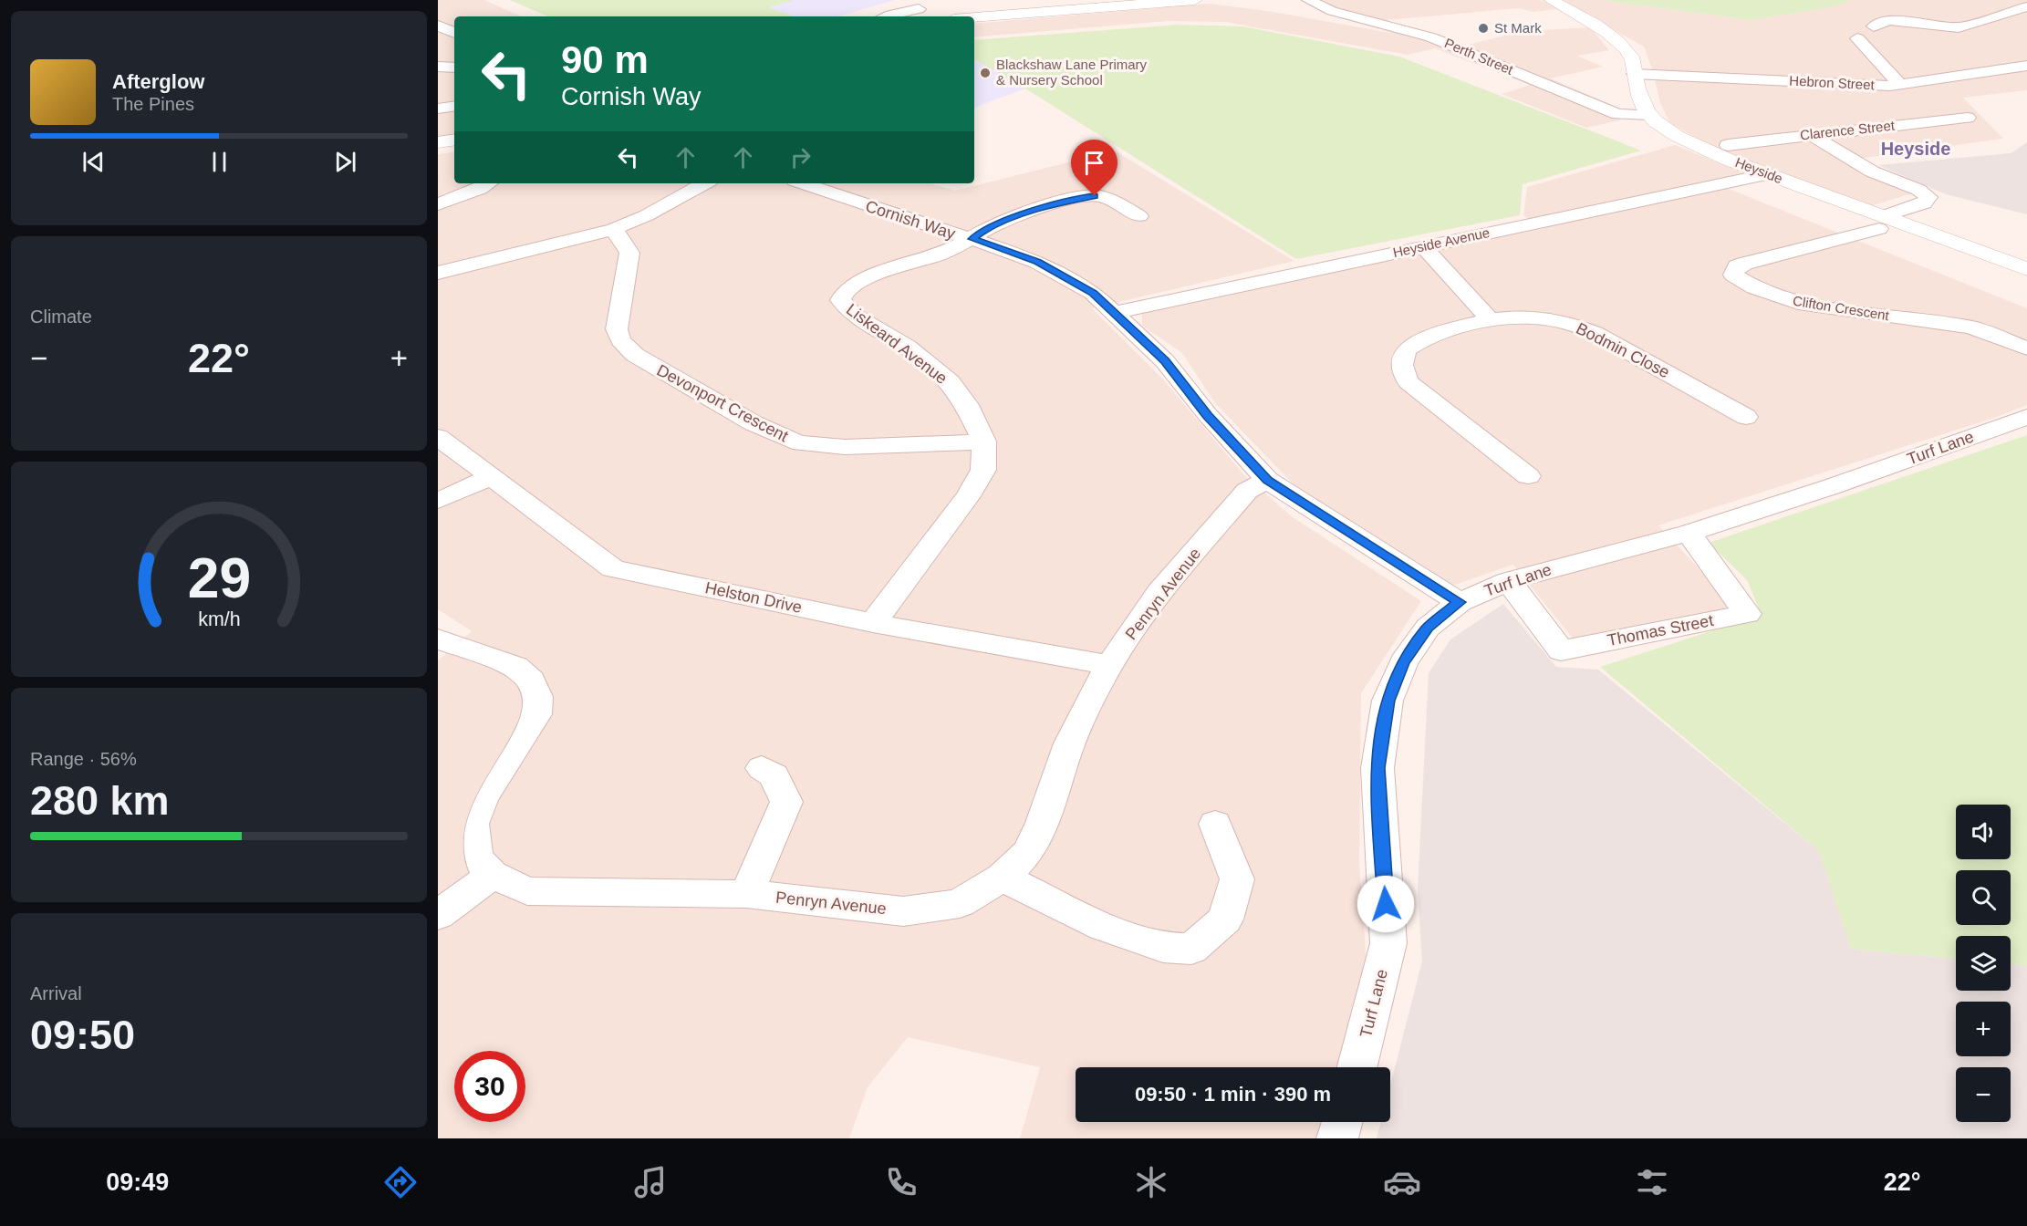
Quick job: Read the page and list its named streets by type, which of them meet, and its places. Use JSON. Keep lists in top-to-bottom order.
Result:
{
  "streets": {
    "main road": ["Heyside"],
    "street": [
      "Perth Street",
      "Hebron Street",
      "Clarence Street",
      "Cornish Way",
      "Heyside Avenue",
      "Clifton Crescent",
      "Liskeard Avenue",
      "Bodmin Close",
      "Devonport Crescent",
      "Turf Lane",
      "Penryn Avenue",
      "Helston Drive",
      "Thomas Street"
    ]
  },
  "crossings": [
    ["Perth Street", "Heyside"],
    ["Heyside", "Heyside Avenue"],
    ["Heyside", "Clifton Crescent"],
    ["Cornish Way", "Heyside Avenue"],
    ["Cornish Way", "Liskeard Avenue"],
    ["Cornish Way", "Turf Lane"],
    ["Cornish Way", "Penryn Avenue"],
    ["Liskeard Avenue", "Devonport Crescent"],
    ["Liskeard Avenue", "Helston Drive"],
    ["Turf Lane", "Thomas Street"],
    ["Penryn Avenue", "Helston Drive"]
  ],
  "districts": ["Heyside"],
  "places": ["St Mark", "Blackshaw Lane Primary & Nursery School"],
  "page": {
    "turn": ["90 m", "Cornish Way"],
    "song": ["Afterglow", "The Pines"],
    "tile": [
      "Climate",
      ["Range · 56%", "280 km"],
      ["Arrival", "09:50"]
    ],
    "heat": ["−", "22°", "+"],
    "map_buttons": ["+", "−"],
    "limit": "30",
    "trip": "09:50 · 1 min · 390 m",
    "tabs": ["09:49", "22°"],
    "gauge": ["29", "km/h"]
  }
}
